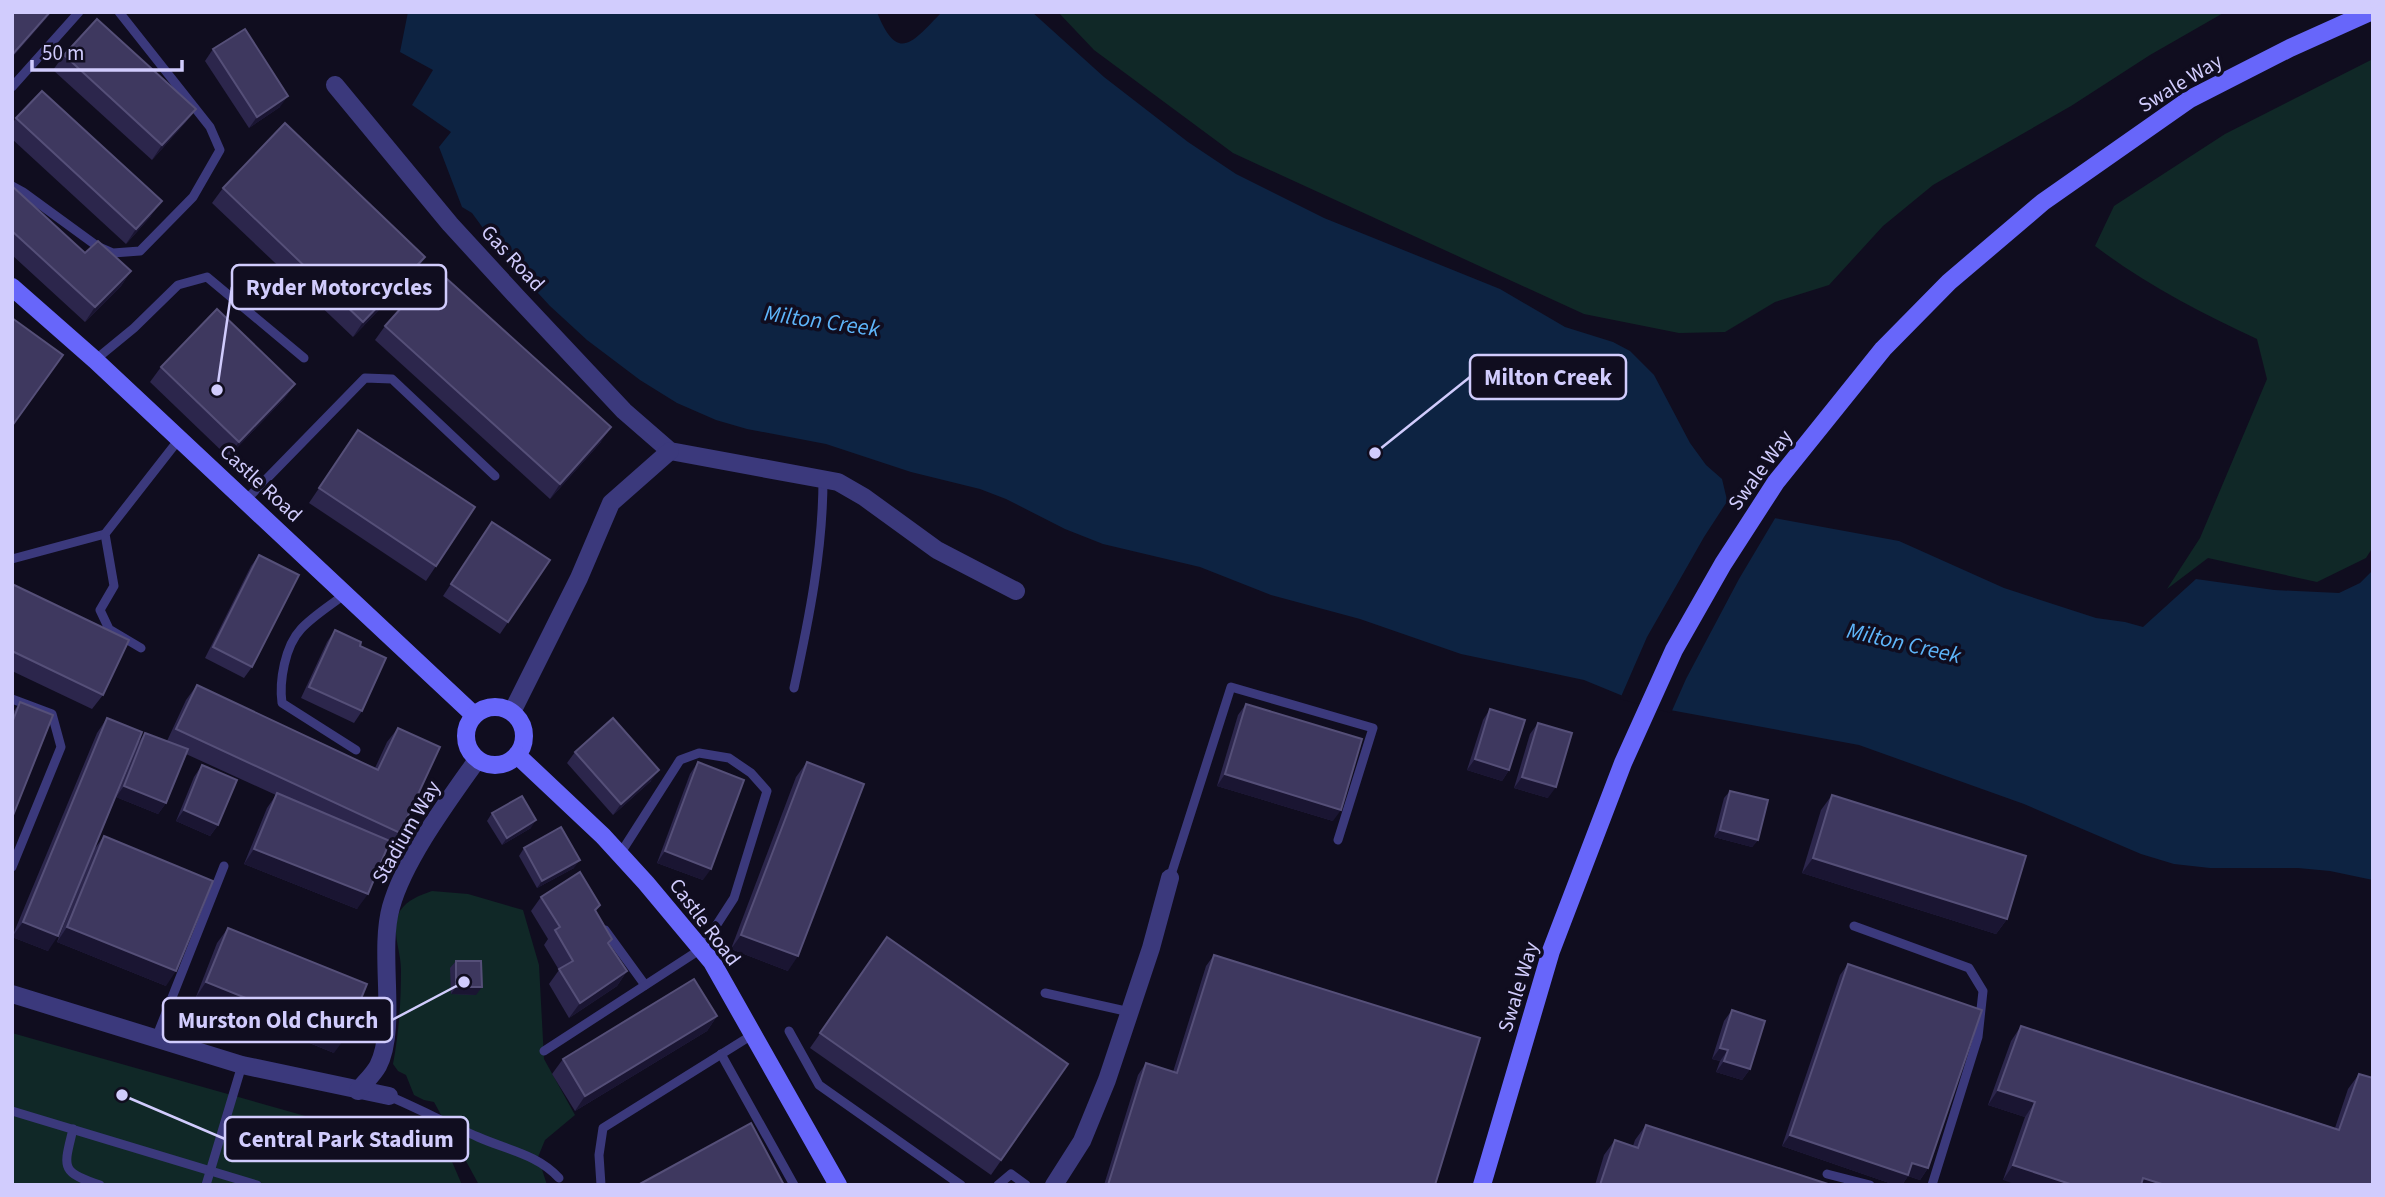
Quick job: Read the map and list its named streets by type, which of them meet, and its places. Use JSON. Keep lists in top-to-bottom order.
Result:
{
  "streets": {
    "main road": ["Swale Way", "Castle Road"],
    "street": ["Gas Road", "Stadium Way"]
  },
  "crossings": [
    ["Castle Road", "Stadium Way"]
  ],
  "water": ["Milton Creek"],
  "places": [
    "Ryder Motorcycles",
    "Milton Creek",
    "Murston Old Church",
    "Central Park Stadium"
  ],
  "scale_bar": "50 m"
}
